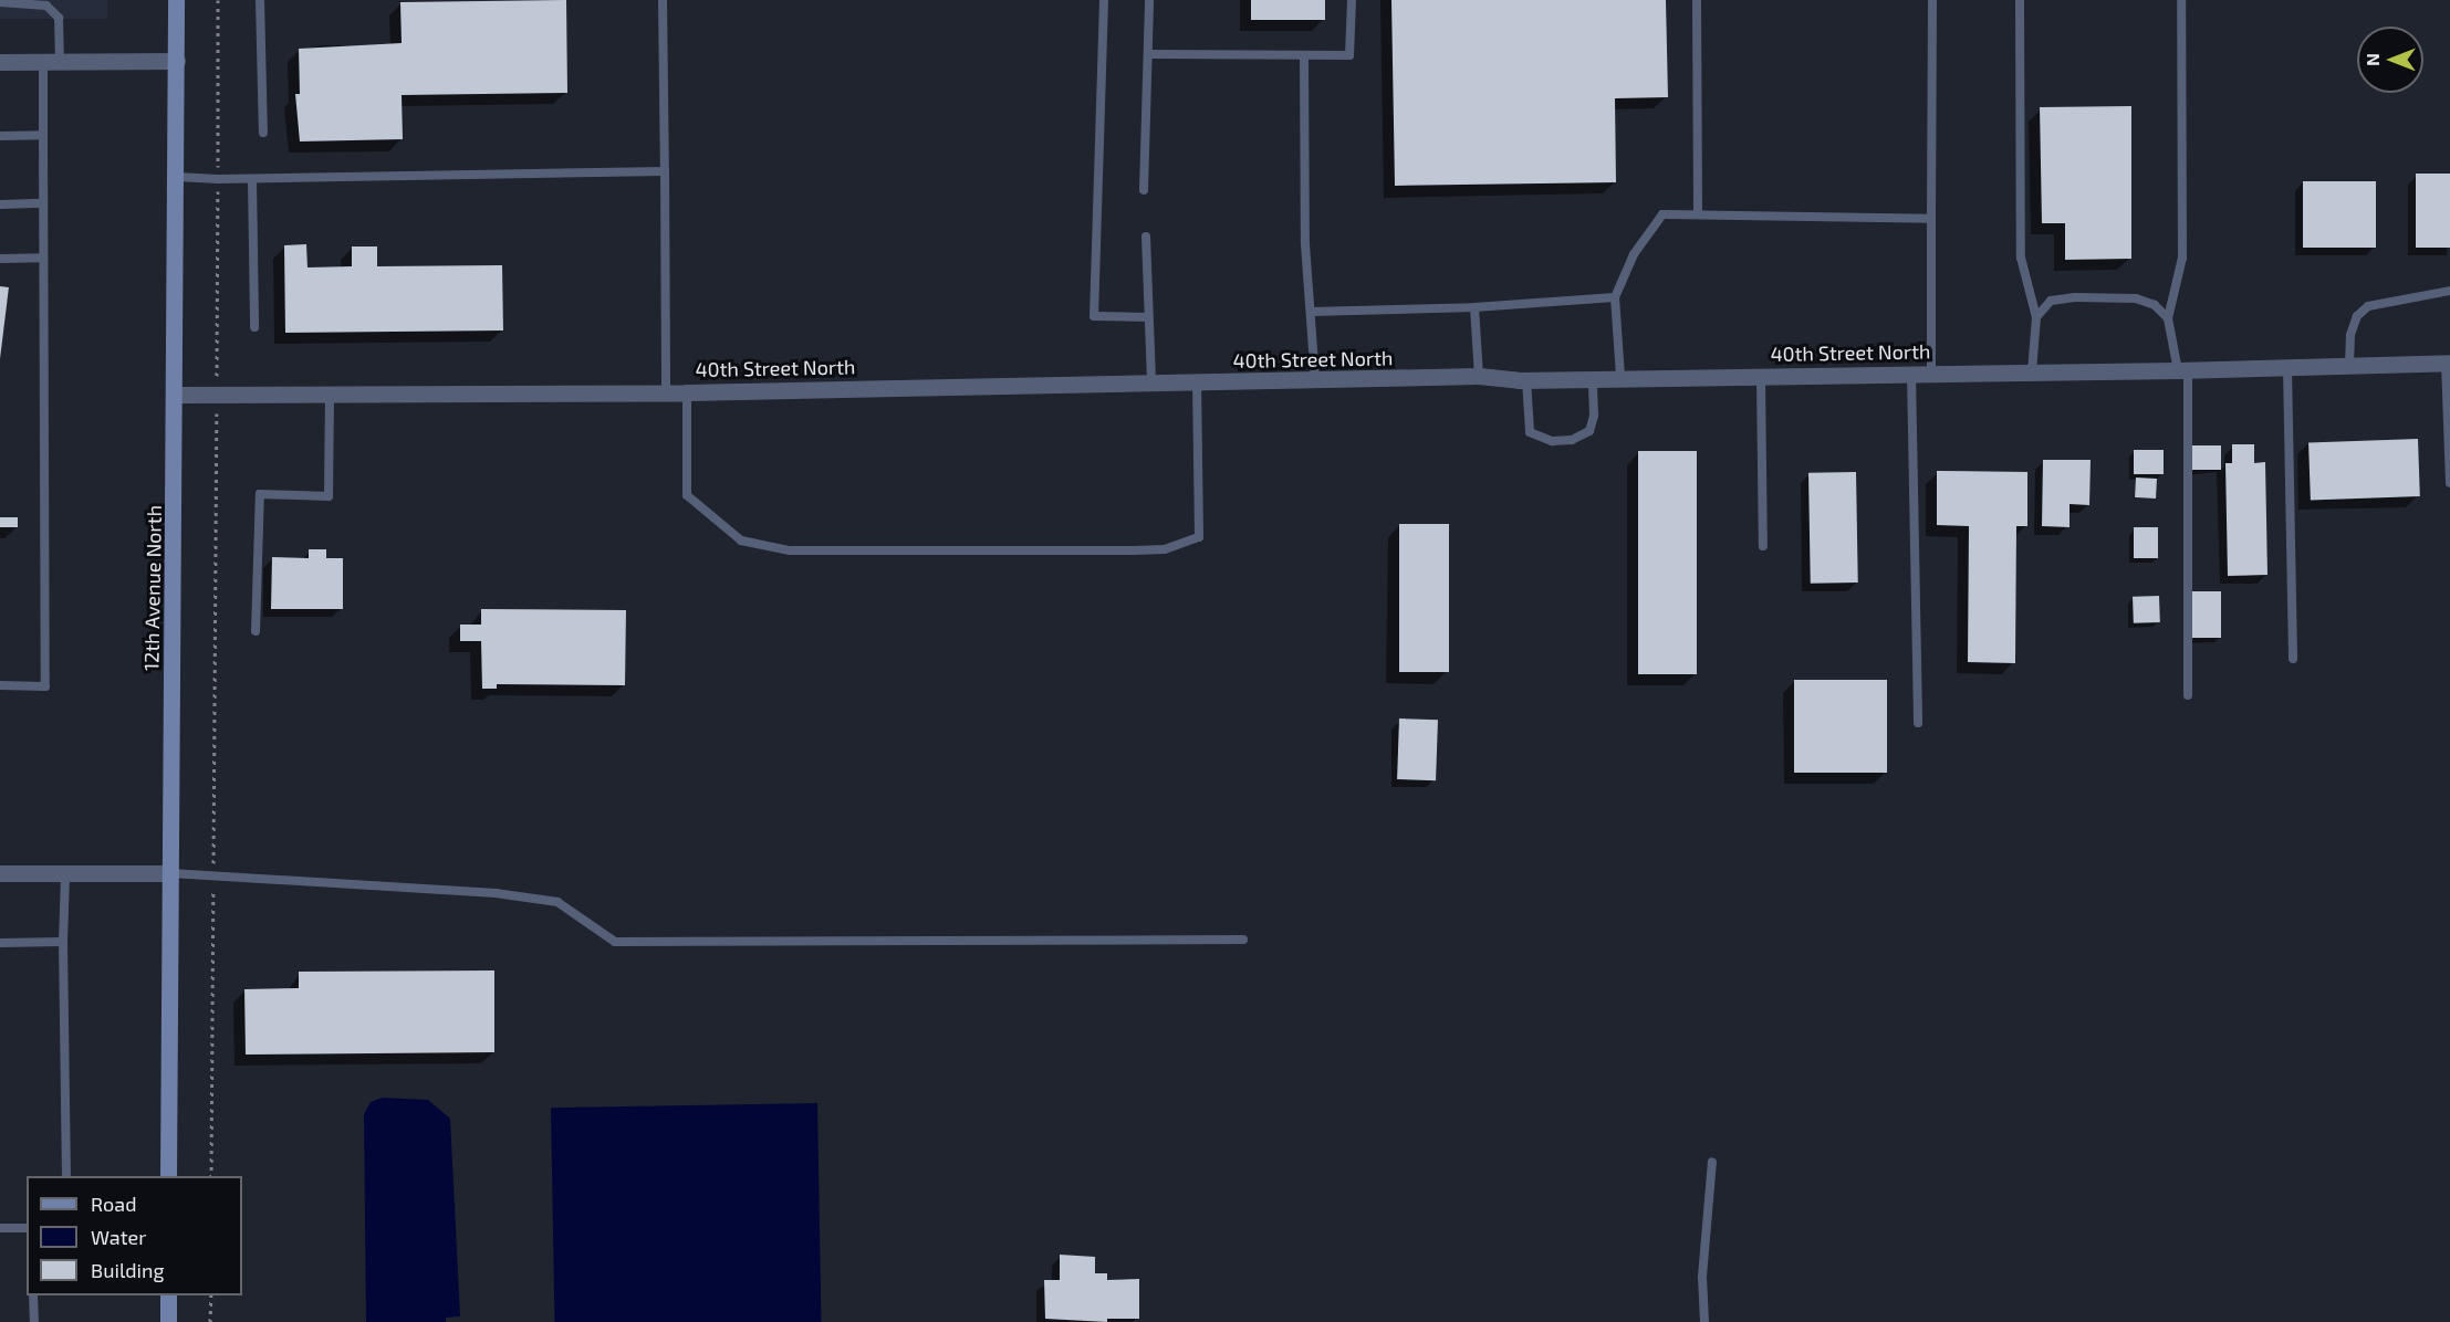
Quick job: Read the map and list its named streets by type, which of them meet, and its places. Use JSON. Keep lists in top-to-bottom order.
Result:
{
  "streets": {
    "main road": ["12th Avenue North"],
    "street": ["40th Street North"]
  },
  "crossings": [
    ["40th Street North", "12th Avenue North"]
  ],
  "legend": ["Road", "Water", "Building"],
  "north": "left"
}
